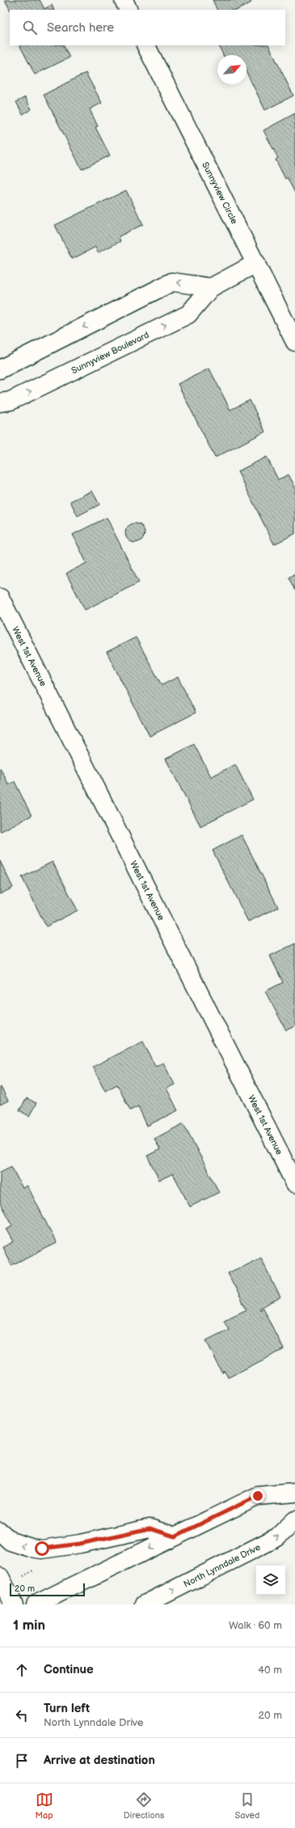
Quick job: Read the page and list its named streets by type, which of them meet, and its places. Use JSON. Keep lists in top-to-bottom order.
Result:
{
  "streets": {
    "street": [
      "Sunnyview Circle",
      "Sunnyview Boulevard",
      "West 1st Avenue",
      "North Lynndale Drive"
    ]
  },
  "crossings": [
    ["Sunnyview Circle", "Sunnyview Boulevard"]
  ],
  "scale_bar": "20 m",
  "north": "top right",
  "page": {
    "search": "Search here",
    "scale": "20 m",
    "heading": ["1 min", "Walk · 60 m"],
    "list": [
      ["Continue", "40 m"],
      ["Turn left", "North Lynndale Drive", "20 m"],
      "Arrive at destination"
    ],
    "nav": ["Map", "Directions", "Saved"]
  }
}
